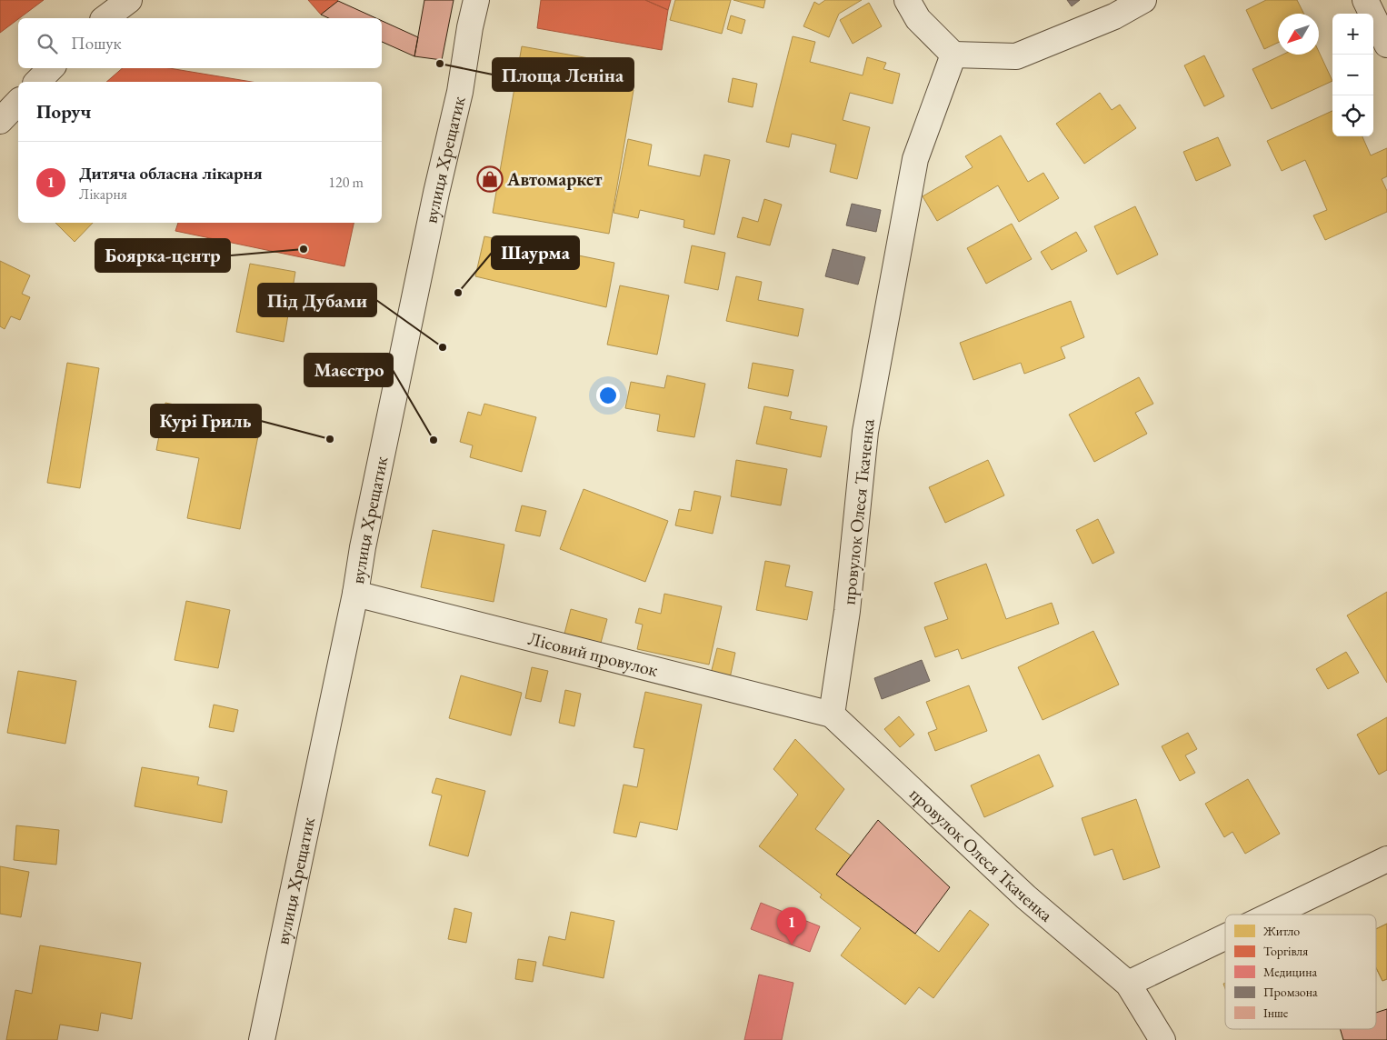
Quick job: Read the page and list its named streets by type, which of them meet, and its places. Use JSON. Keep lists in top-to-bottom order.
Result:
{
  "streets": {
    "street": ["вулиця Хрещатик", "провулок Олеся Ткаченка", "Лісовий провулок"]
  },
  "crossings": [
    ["вулиця Хрещатик", "Лісовий провулок"],
    ["провулок Олеся Ткаченка", "Лісовий провулок"]
  ],
  "places": {
    "other": [
      "Площа Леніна",
      "Боярка-центр",
      "Шаурма",
      "Під Дубами",
      "Курі Гриль",
      "Маєстро"
    ],
    "shop": ["Автомаркет"]
  },
  "legend": [
    "Житло",
    "Торгівля",
    "Медицина",
    "Промзона",
    "Інше"
  ],
  "north": "bottom left",
  "page": {
    "map_buttons": ["+", "−"],
    "search": "Пошук",
    "heading": "Поруч",
    "list": [
      {
        "mark": "1",
        "name": "Дитяча обласна лікарня",
        "note": "Лікарня",
        "value": "120 m"
      }
    ],
    "pins": "1"
  }
}
